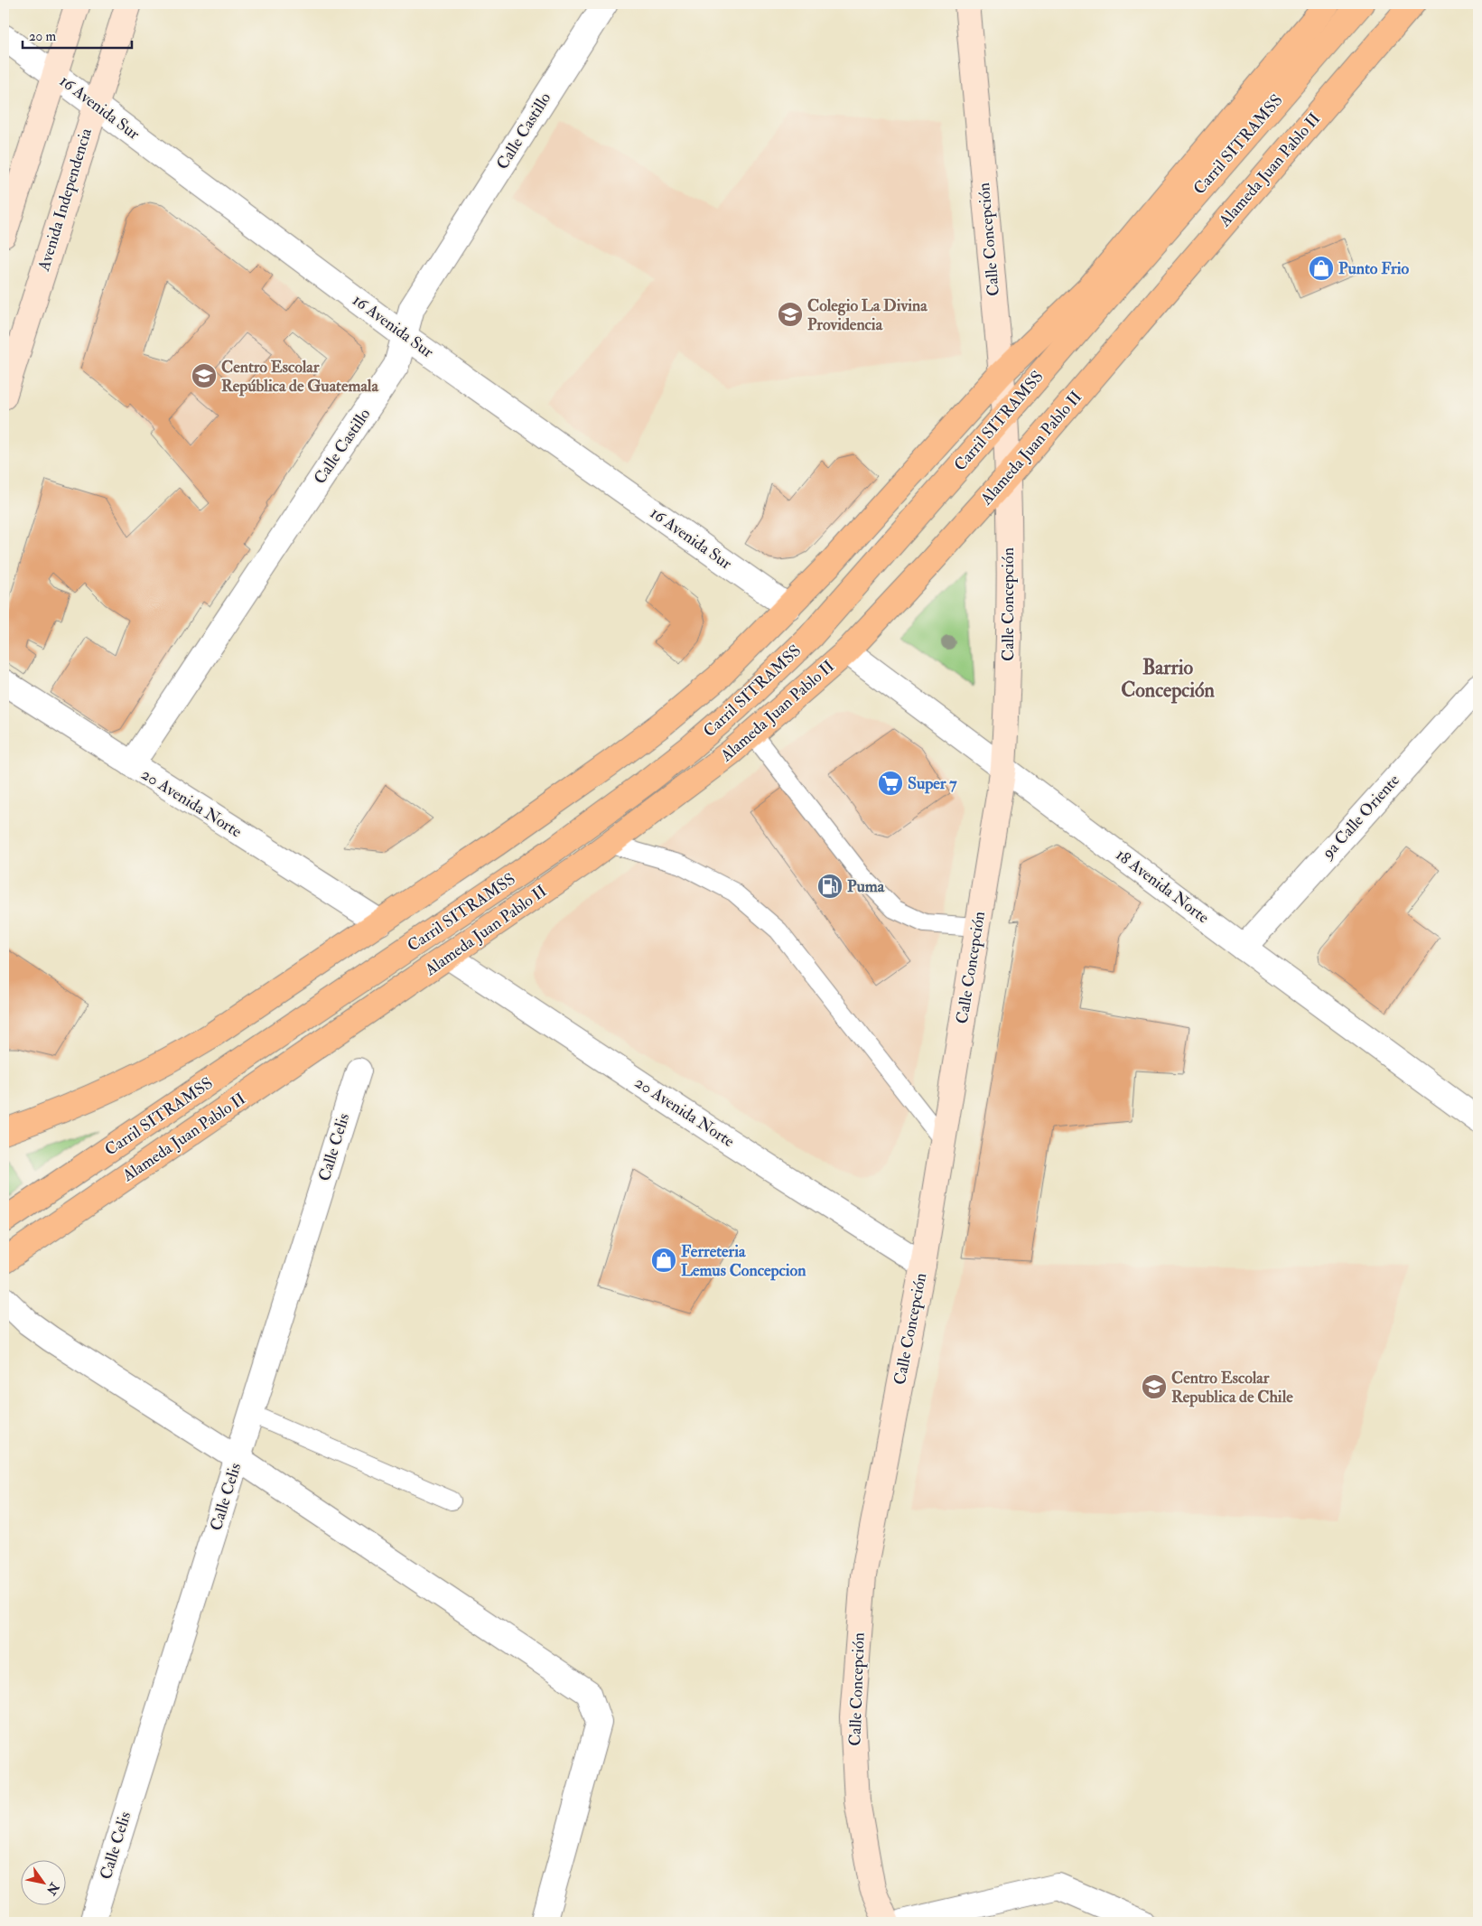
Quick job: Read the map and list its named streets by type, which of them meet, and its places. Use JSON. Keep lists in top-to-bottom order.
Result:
{
  "streets": {
    "main road": ["Carril SITRAMSS", "Alameda Juan Pablo II"],
    "street": [
      "16 Avenida Sur",
      "Calle Castillo",
      "Avenida Independencia",
      "Calle Concepción",
      "20 Avenida Norte",
      "9a Calle Oriente",
      "18 Avenida Norte",
      "Calle Celis"
    ]
  },
  "crossings": [
    ["16 Avenida Sur", "Calle Castillo"],
    ["16 Avenida Sur", "Avenida Independencia"],
    ["Calle Castillo", "20 Avenida Norte"],
    ["Carril SITRAMSS", "Calle Concepción"],
    ["Alameda Juan Pablo II", "Calle Concepción"],
    ["Alameda Juan Pablo II", "20 Avenida Norte"],
    ["Alameda Juan Pablo II", "18 Avenida Norte"],
    ["Calle Concepción", "20 Avenida Norte"],
    ["Calle Concepción", "18 Avenida Norte"],
    ["9a Calle Oriente", "18 Avenida Norte"]
  ],
  "districts": ["Barrio Concepción"],
  "places": {
    "shop": ["Punto Frio", "Ferreteria Lemus Concepcion"],
    "school or university": ["Colegio La Divina Providencia", "Centro Escolar República de Guatemala", "Centro Escolar Republica de Chile"],
    "supermarket": ["Super 7"],
    "fuel station": ["Puma"]
  },
  "scale_bar": "20 m",
  "north": "bottom right"
}
